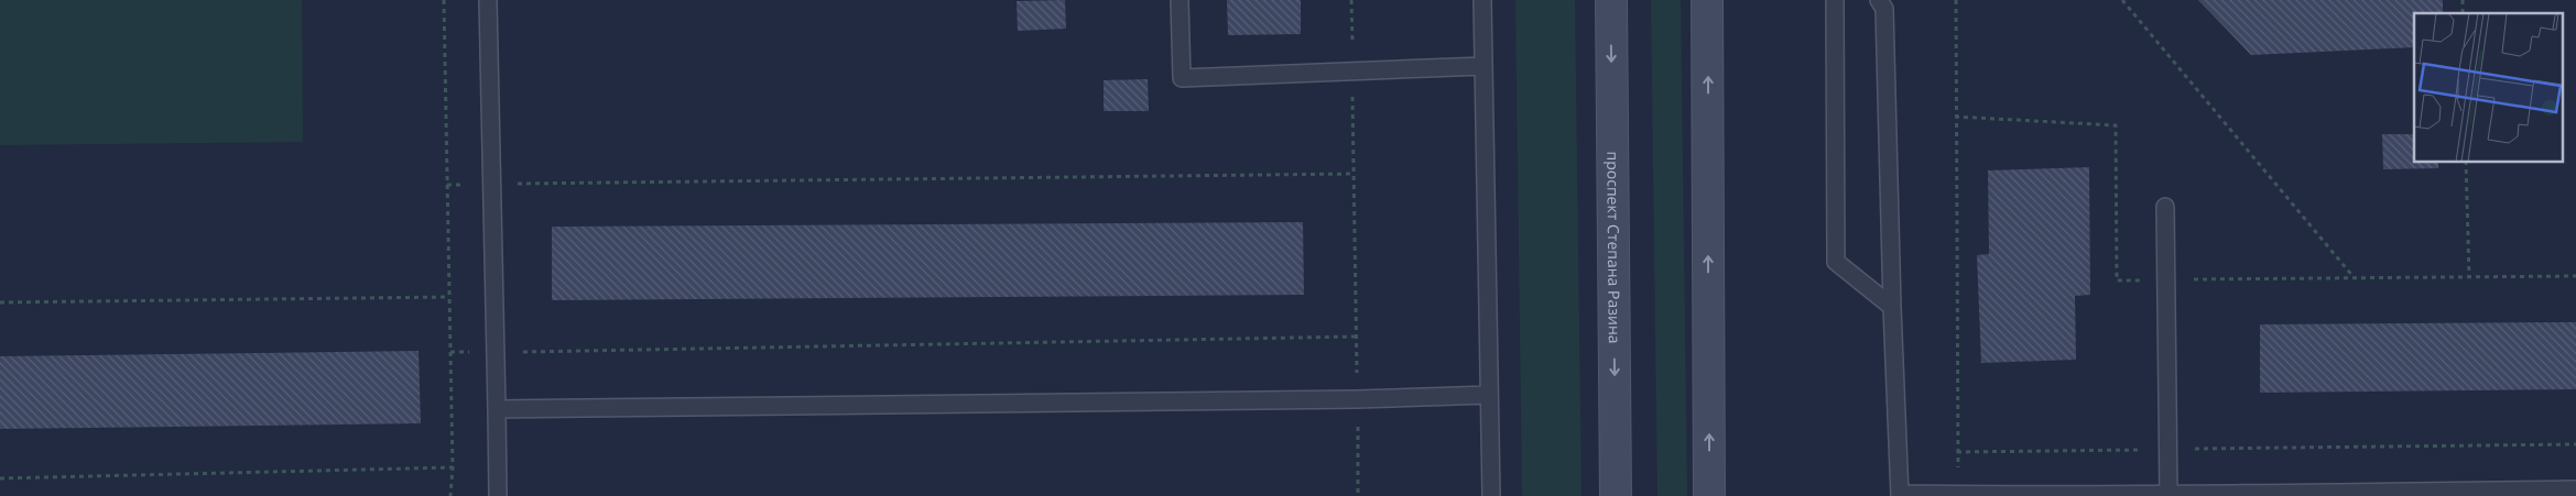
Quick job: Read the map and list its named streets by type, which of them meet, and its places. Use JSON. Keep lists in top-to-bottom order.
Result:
{
  "streets": {
    "main road": ["проспект Степана Разина"]
  }
}
